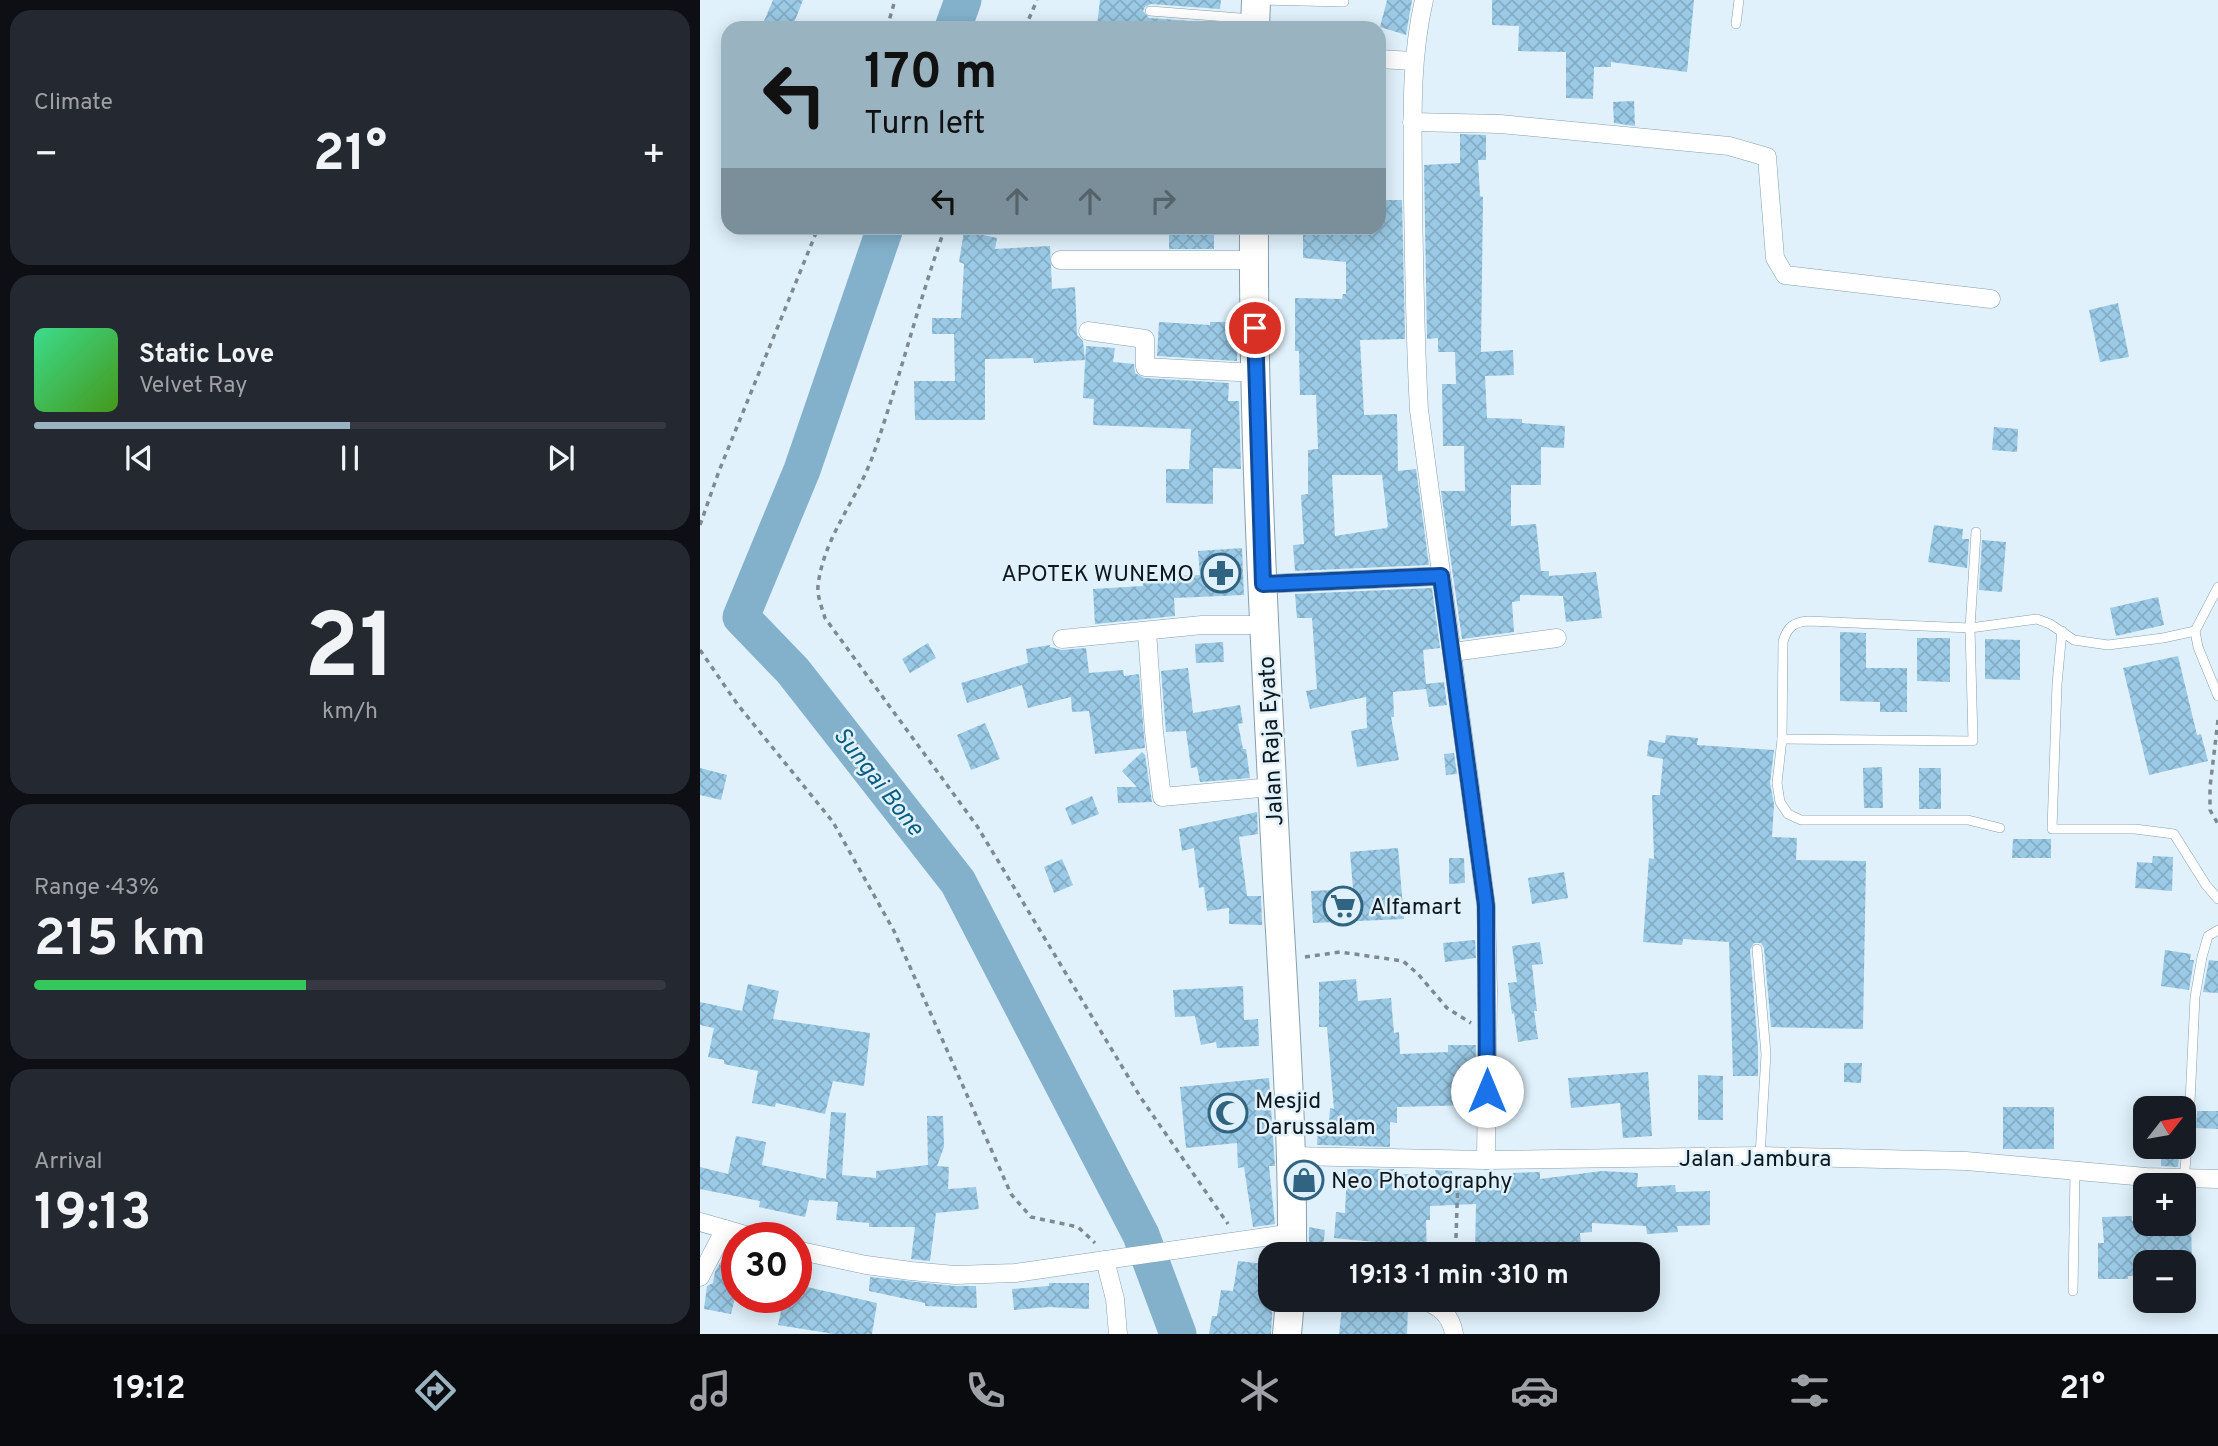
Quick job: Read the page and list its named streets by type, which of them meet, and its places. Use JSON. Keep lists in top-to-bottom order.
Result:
{
  "streets": {
    "main road": ["Jalan Raja Eyato"],
    "street": ["Jalan Jambura"]
  },
  "crossings": [
    ["Jalan Raja Eyato", "Jalan Jambura"]
  ],
  "water": ["Sungai Bone"],
  "places": {
    "pharmacy": ["APOTEK WUNEMO"],
    "supermarket": ["Alfamart"],
    "mosque": ["Mesjid Darussalam"],
    "shop": ["Neo Photography"]
  },
  "north": "top right",
  "page": {
    "tile": [
      "Climate",
      ["21", "km/h"],
      ["Range · 43%", "215 km"],
      ["Arrival", "19:13"]
    ],
    "turn": ["170 m", "Turn left"],
    "heat": ["−", "21°", "+"],
    "song": ["Static Love", "Velvet Ray"],
    "map_buttons": ["+", "−"],
    "limit": "30",
    "trip": "19:13 · 1 min · 310 m",
    "tabs": ["19:12", "21°"]
  }
}
